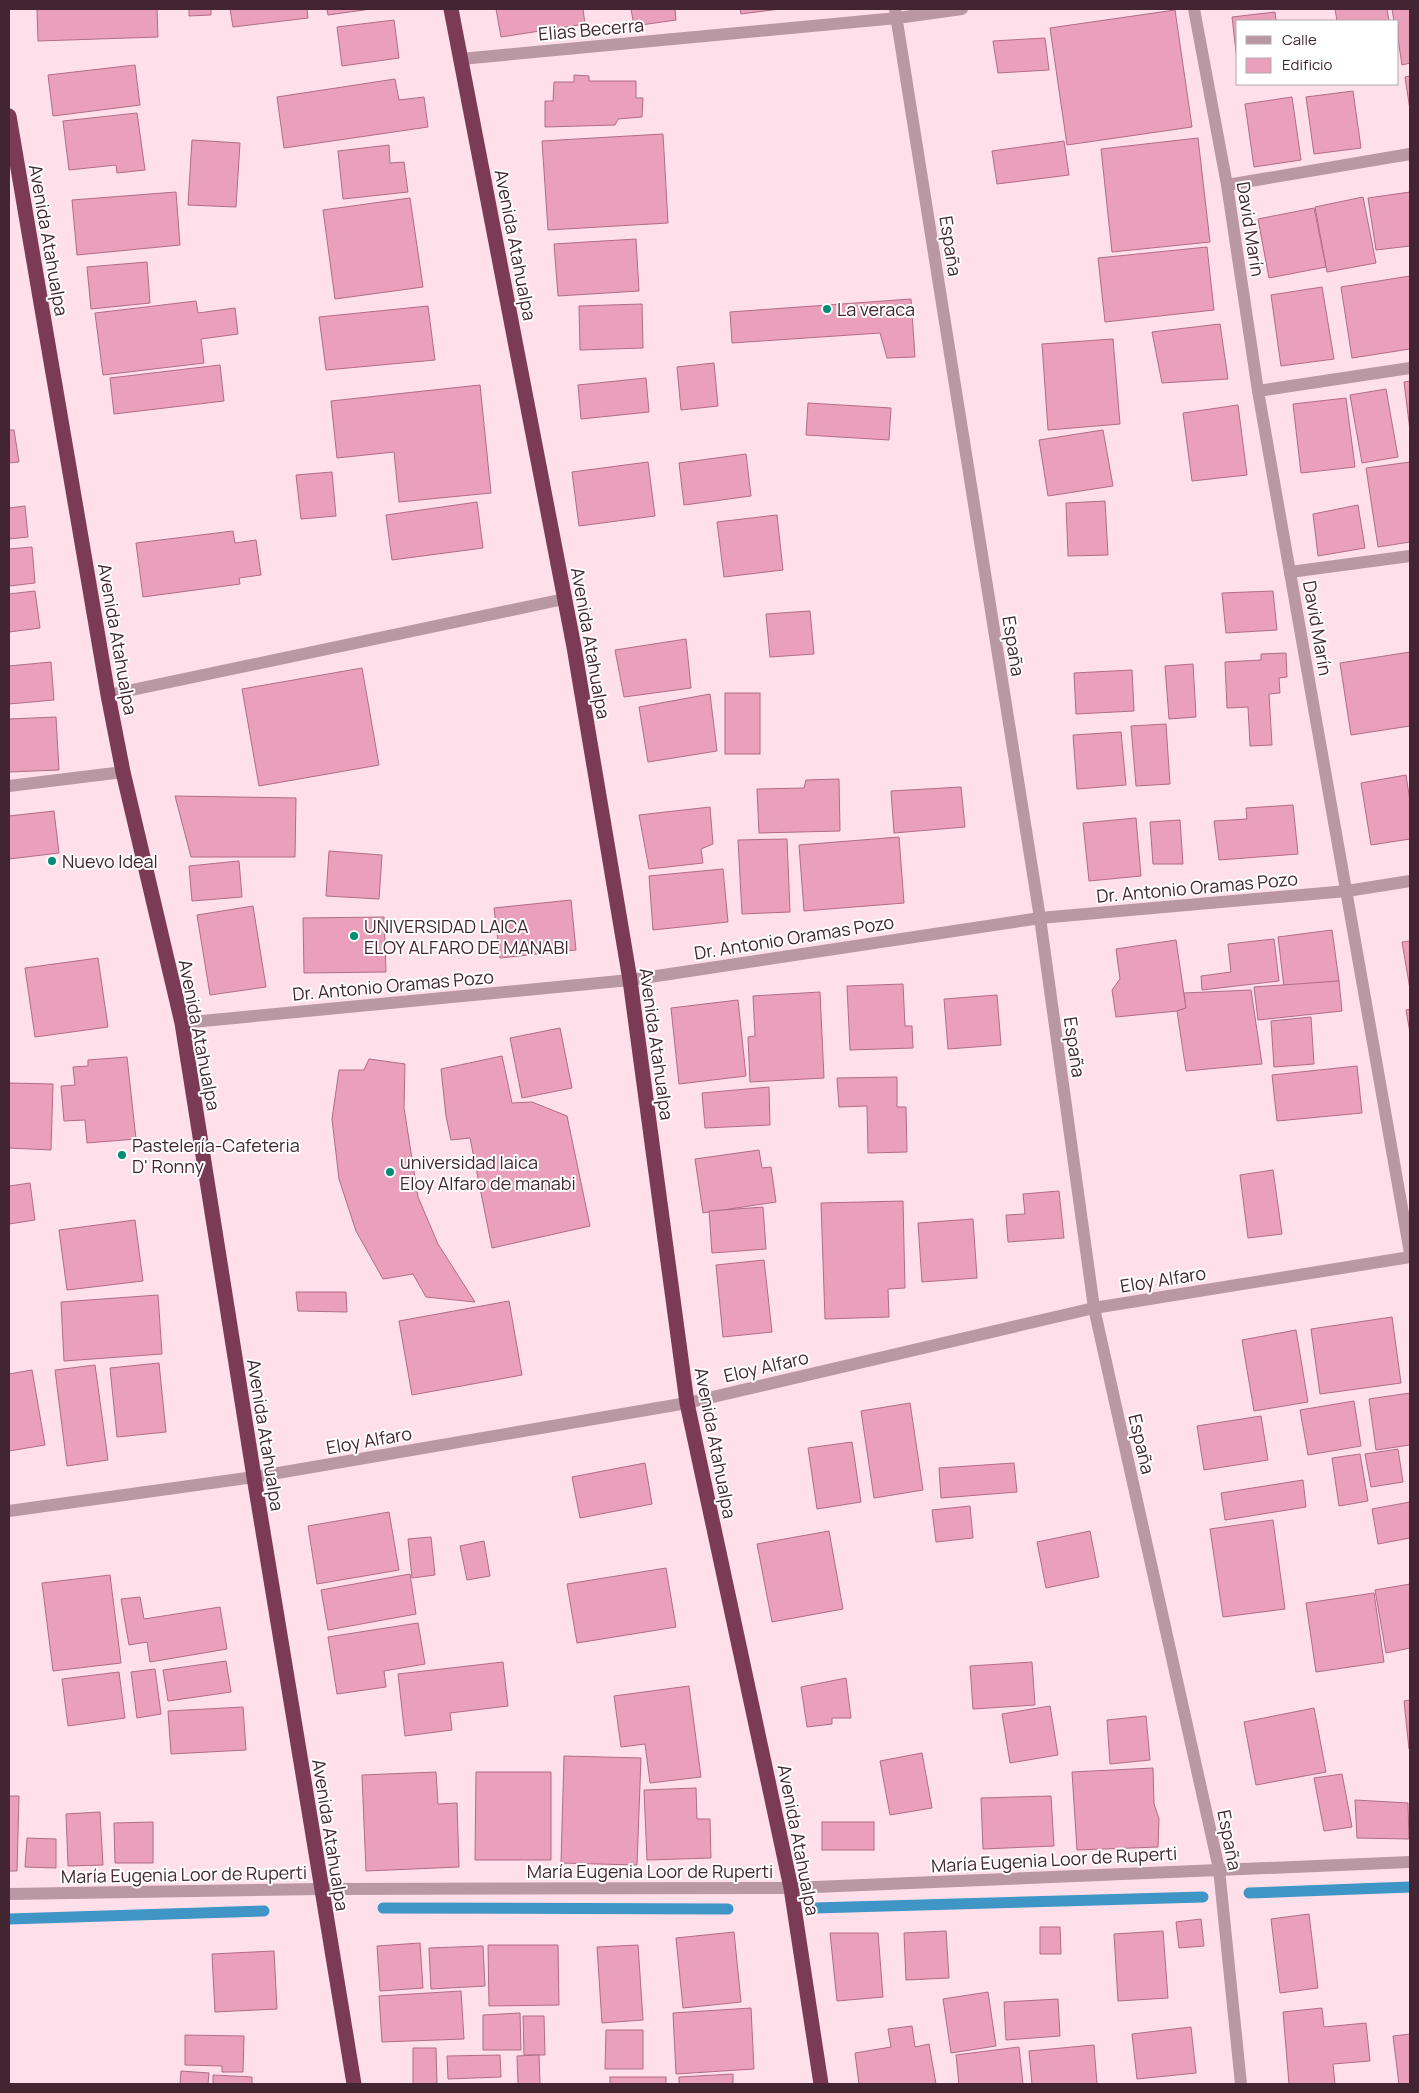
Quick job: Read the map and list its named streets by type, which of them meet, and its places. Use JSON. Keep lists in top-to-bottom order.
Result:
{
  "streets": {
    "highway": ["Avenida Atahualpa"],
    "street": [
      "Elias Becerra",
      "David Marín",
      "España",
      "Dr. Antonio Oramas Pozo",
      "Eloy Alfaro",
      "María Eugenia Loor de Ruperti"
    ]
  },
  "crossings": [
    ["Elias Becerra", "Avenida Atahualpa"],
    ["Elias Becerra", "España"],
    ["David Marín", "Dr. Antonio Oramas Pozo"],
    ["Avenida Atahualpa", "Dr. Antonio Oramas Pozo"],
    ["Avenida Atahualpa", "Eloy Alfaro"],
    ["Avenida Atahualpa", "María Eugenia Loor de Ruperti"],
    ["España", "Dr. Antonio Oramas Pozo"],
    ["España", "Eloy Alfaro"],
    ["España", "María Eugenia Loor de Ruperti"]
  ],
  "places": [
    "La veraca",
    "Nuevo Ideal",
    "UNIVERSIDAD LAICA ELOY ALFARO DE MANABI",
    "Pastelería-Cafeteria D' Ronny",
    "universidad laica Eloy Alfaro de manabi"
  ],
  "legend": ["Calle", "Edificio"]
}
